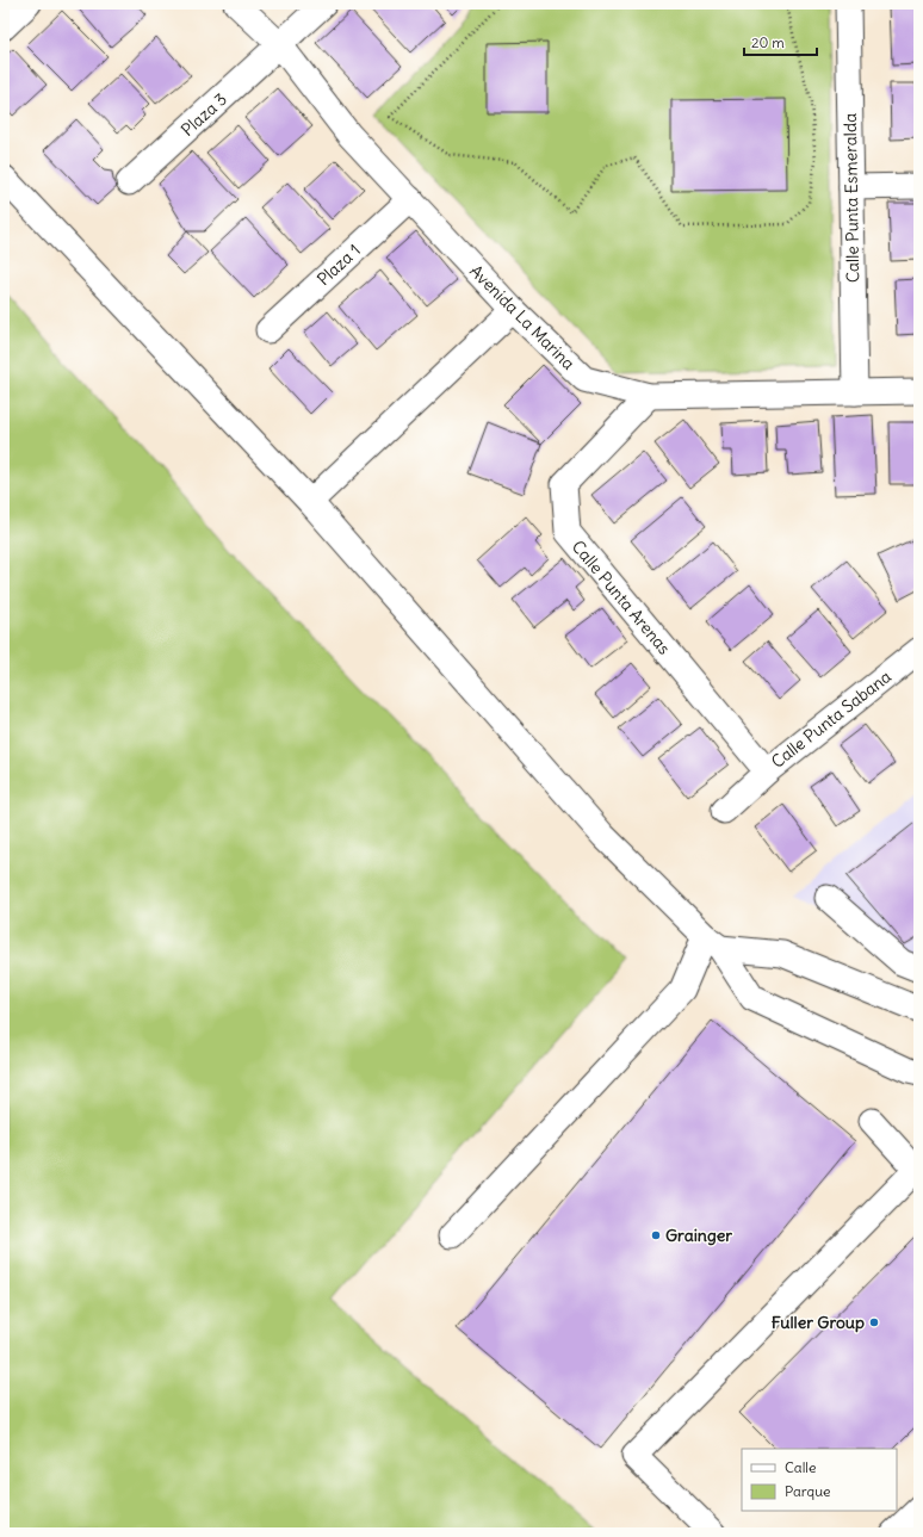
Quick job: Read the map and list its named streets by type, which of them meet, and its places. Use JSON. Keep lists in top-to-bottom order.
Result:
{
  "streets": {
    "street": [
      "Plaza 3",
      "Calle Punta Esmeralda",
      "Plaza 1",
      "Avenida La Marina",
      "Calle Punta Arenas",
      "Calle Punta Sabana"
    ]
  },
  "crossings": [
    ["Plaza 3", "Avenida La Marina"],
    ["Calle Punta Esmeralda", "Avenida La Marina"],
    ["Plaza 1", "Avenida La Marina"],
    ["Avenida La Marina", "Calle Punta Arenas"],
    ["Calle Punta Arenas", "Calle Punta Sabana"]
  ],
  "places": ["Grainger", "Fuller Group"],
  "legend": ["Calle", "Parque"],
  "scale_bar": "20 m"
}
